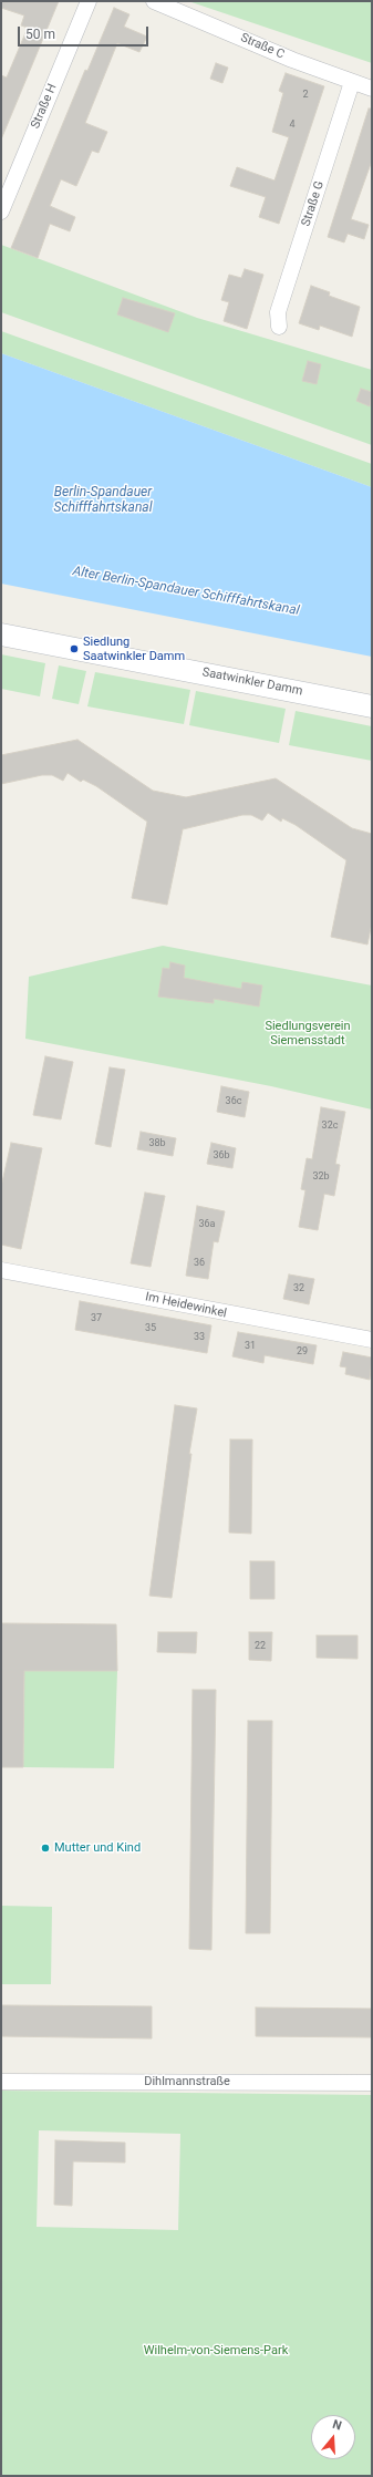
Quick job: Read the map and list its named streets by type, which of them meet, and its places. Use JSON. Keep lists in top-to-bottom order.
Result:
{
  "streets": {
    "main road": ["Saatwinkler Damm"],
    "street": [
      "Straße C",
      "Straße H",
      "Straße G",
      "Im Heidewinkel",
      "Dihlmannstraße"
    ]
  },
  "crossings": [
    ["Straße C", "Straße G"]
  ],
  "water": ["Berlin-Spandauer Schifffahrtskanal", "Alter Berlin-Spandauer Schifffahrtskanal"],
  "parks": ["Siedlungsverein Siemensstadt", "Wilhelm-von-Siemens-Park"],
  "places": ["Siedlung Saatwinkler Damm", "Mutter und Kind"],
  "house_numbers": [
    "2",
    "4",
    "36c",
    "32c",
    "38b",
    "36b",
    "32b",
    "36a",
    "36",
    "32",
    "37",
    "35",
    "33",
    "31",
    "29",
    "22"
  ],
  "scale_bar": "50 m",
  "north": "top"
}
